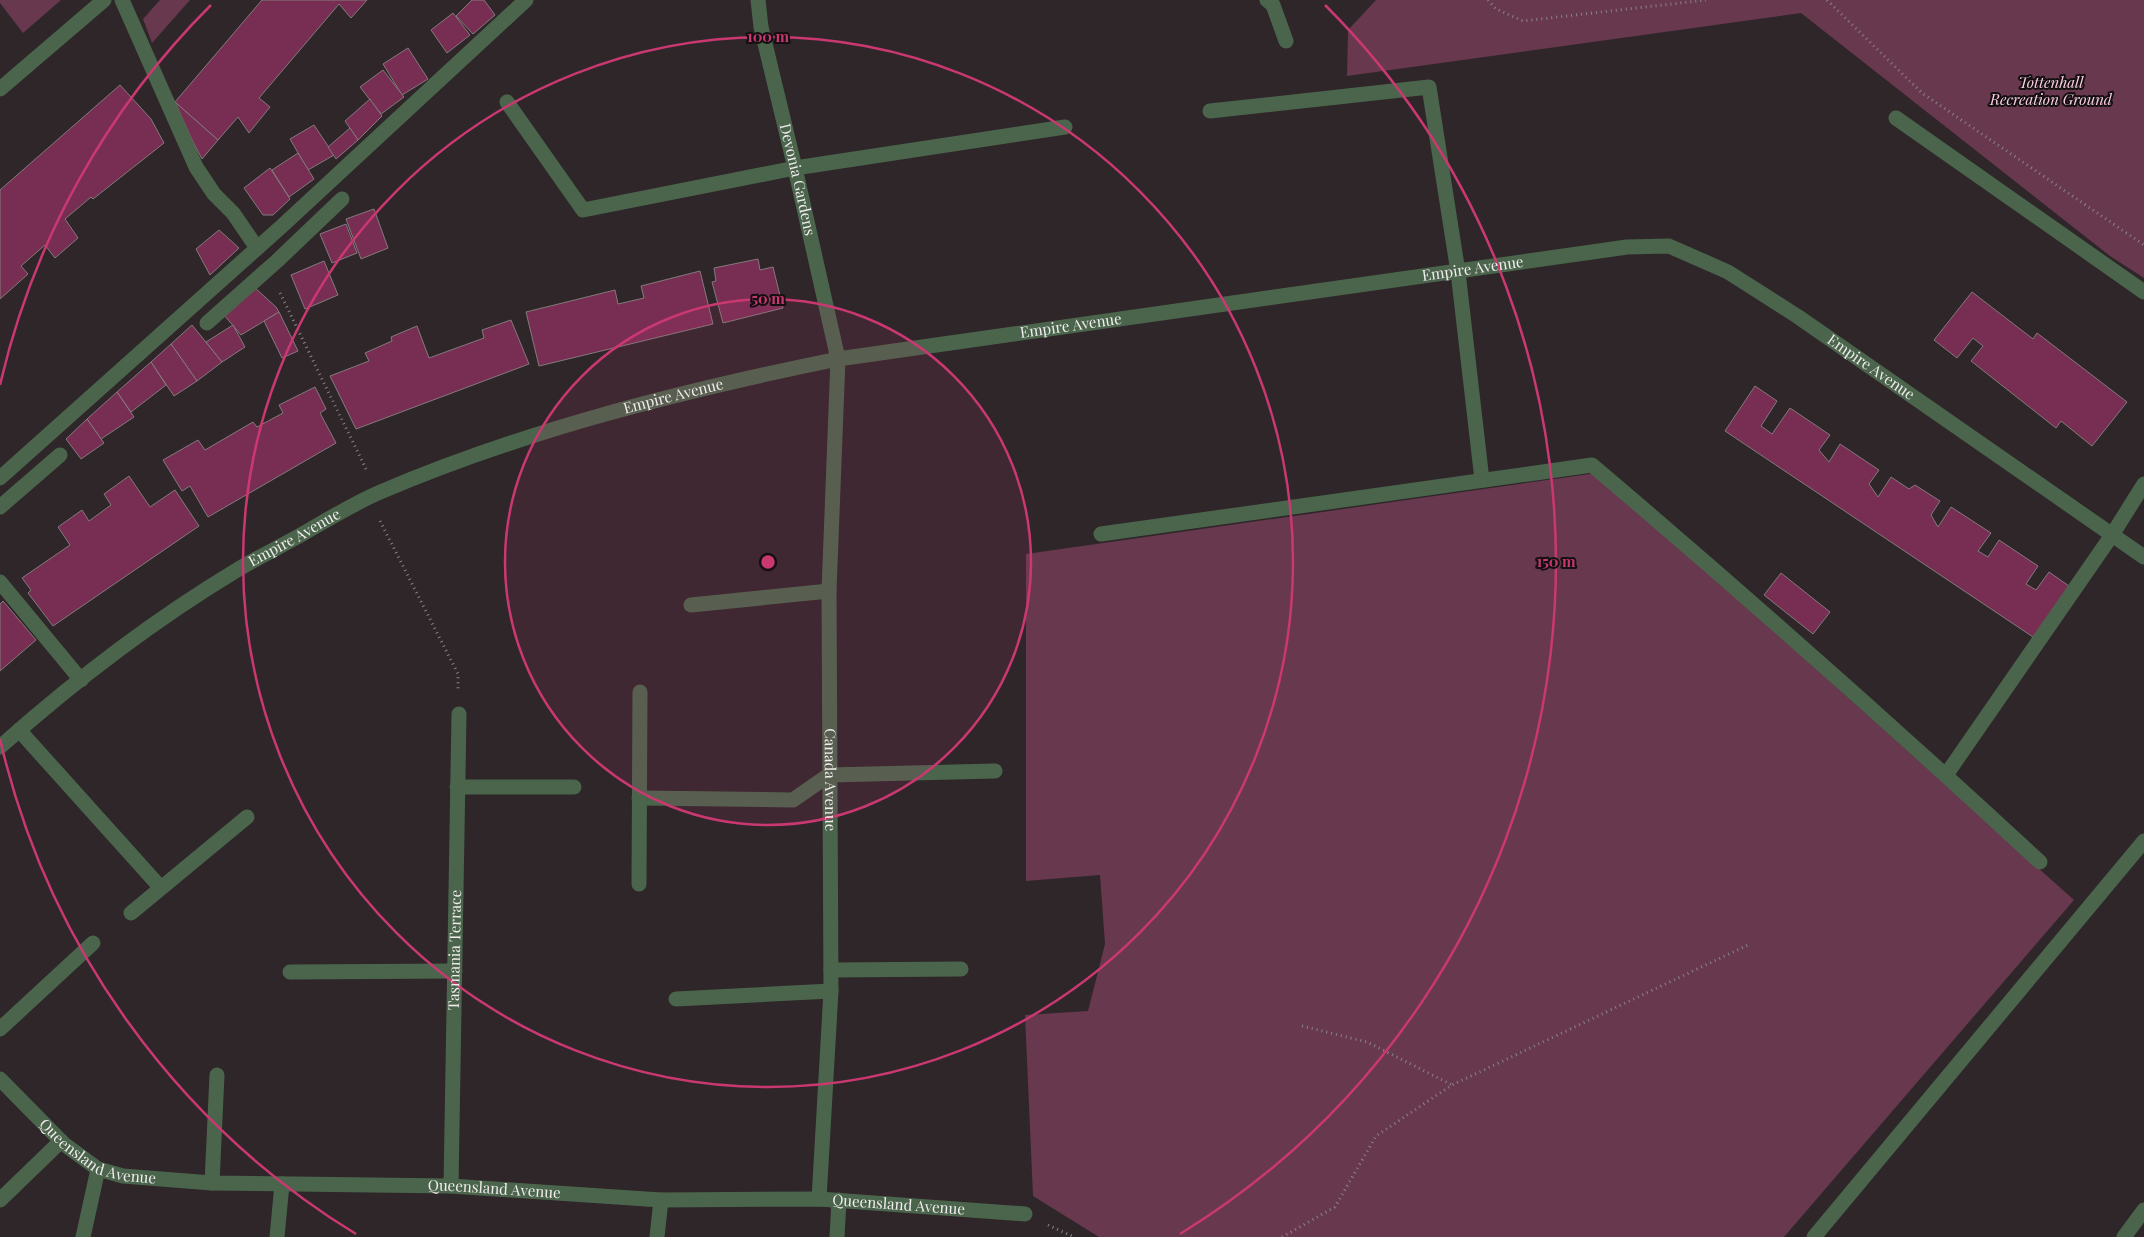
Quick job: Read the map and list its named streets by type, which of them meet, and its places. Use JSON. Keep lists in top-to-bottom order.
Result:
{
  "streets": {
    "street": [
      "Devonia Gardens",
      "Empire Avenue",
      "Canada Avenue",
      "Tasmania Terrace",
      "Queensland Avenue"
    ]
  },
  "crossings": [
    ["Devonia Gardens", "Empire Avenue"],
    ["Devonia Gardens", "Canada Avenue"],
    ["Empire Avenue", "Canada Avenue"],
    ["Canada Avenue", "Queensland Avenue"],
    ["Tasmania Terrace", "Queensland Avenue"]
  ],
  "parks": ["Tottenhall Recreation Ground"],
  "rings": ["100 m", "50 m", "150 m"]
}
